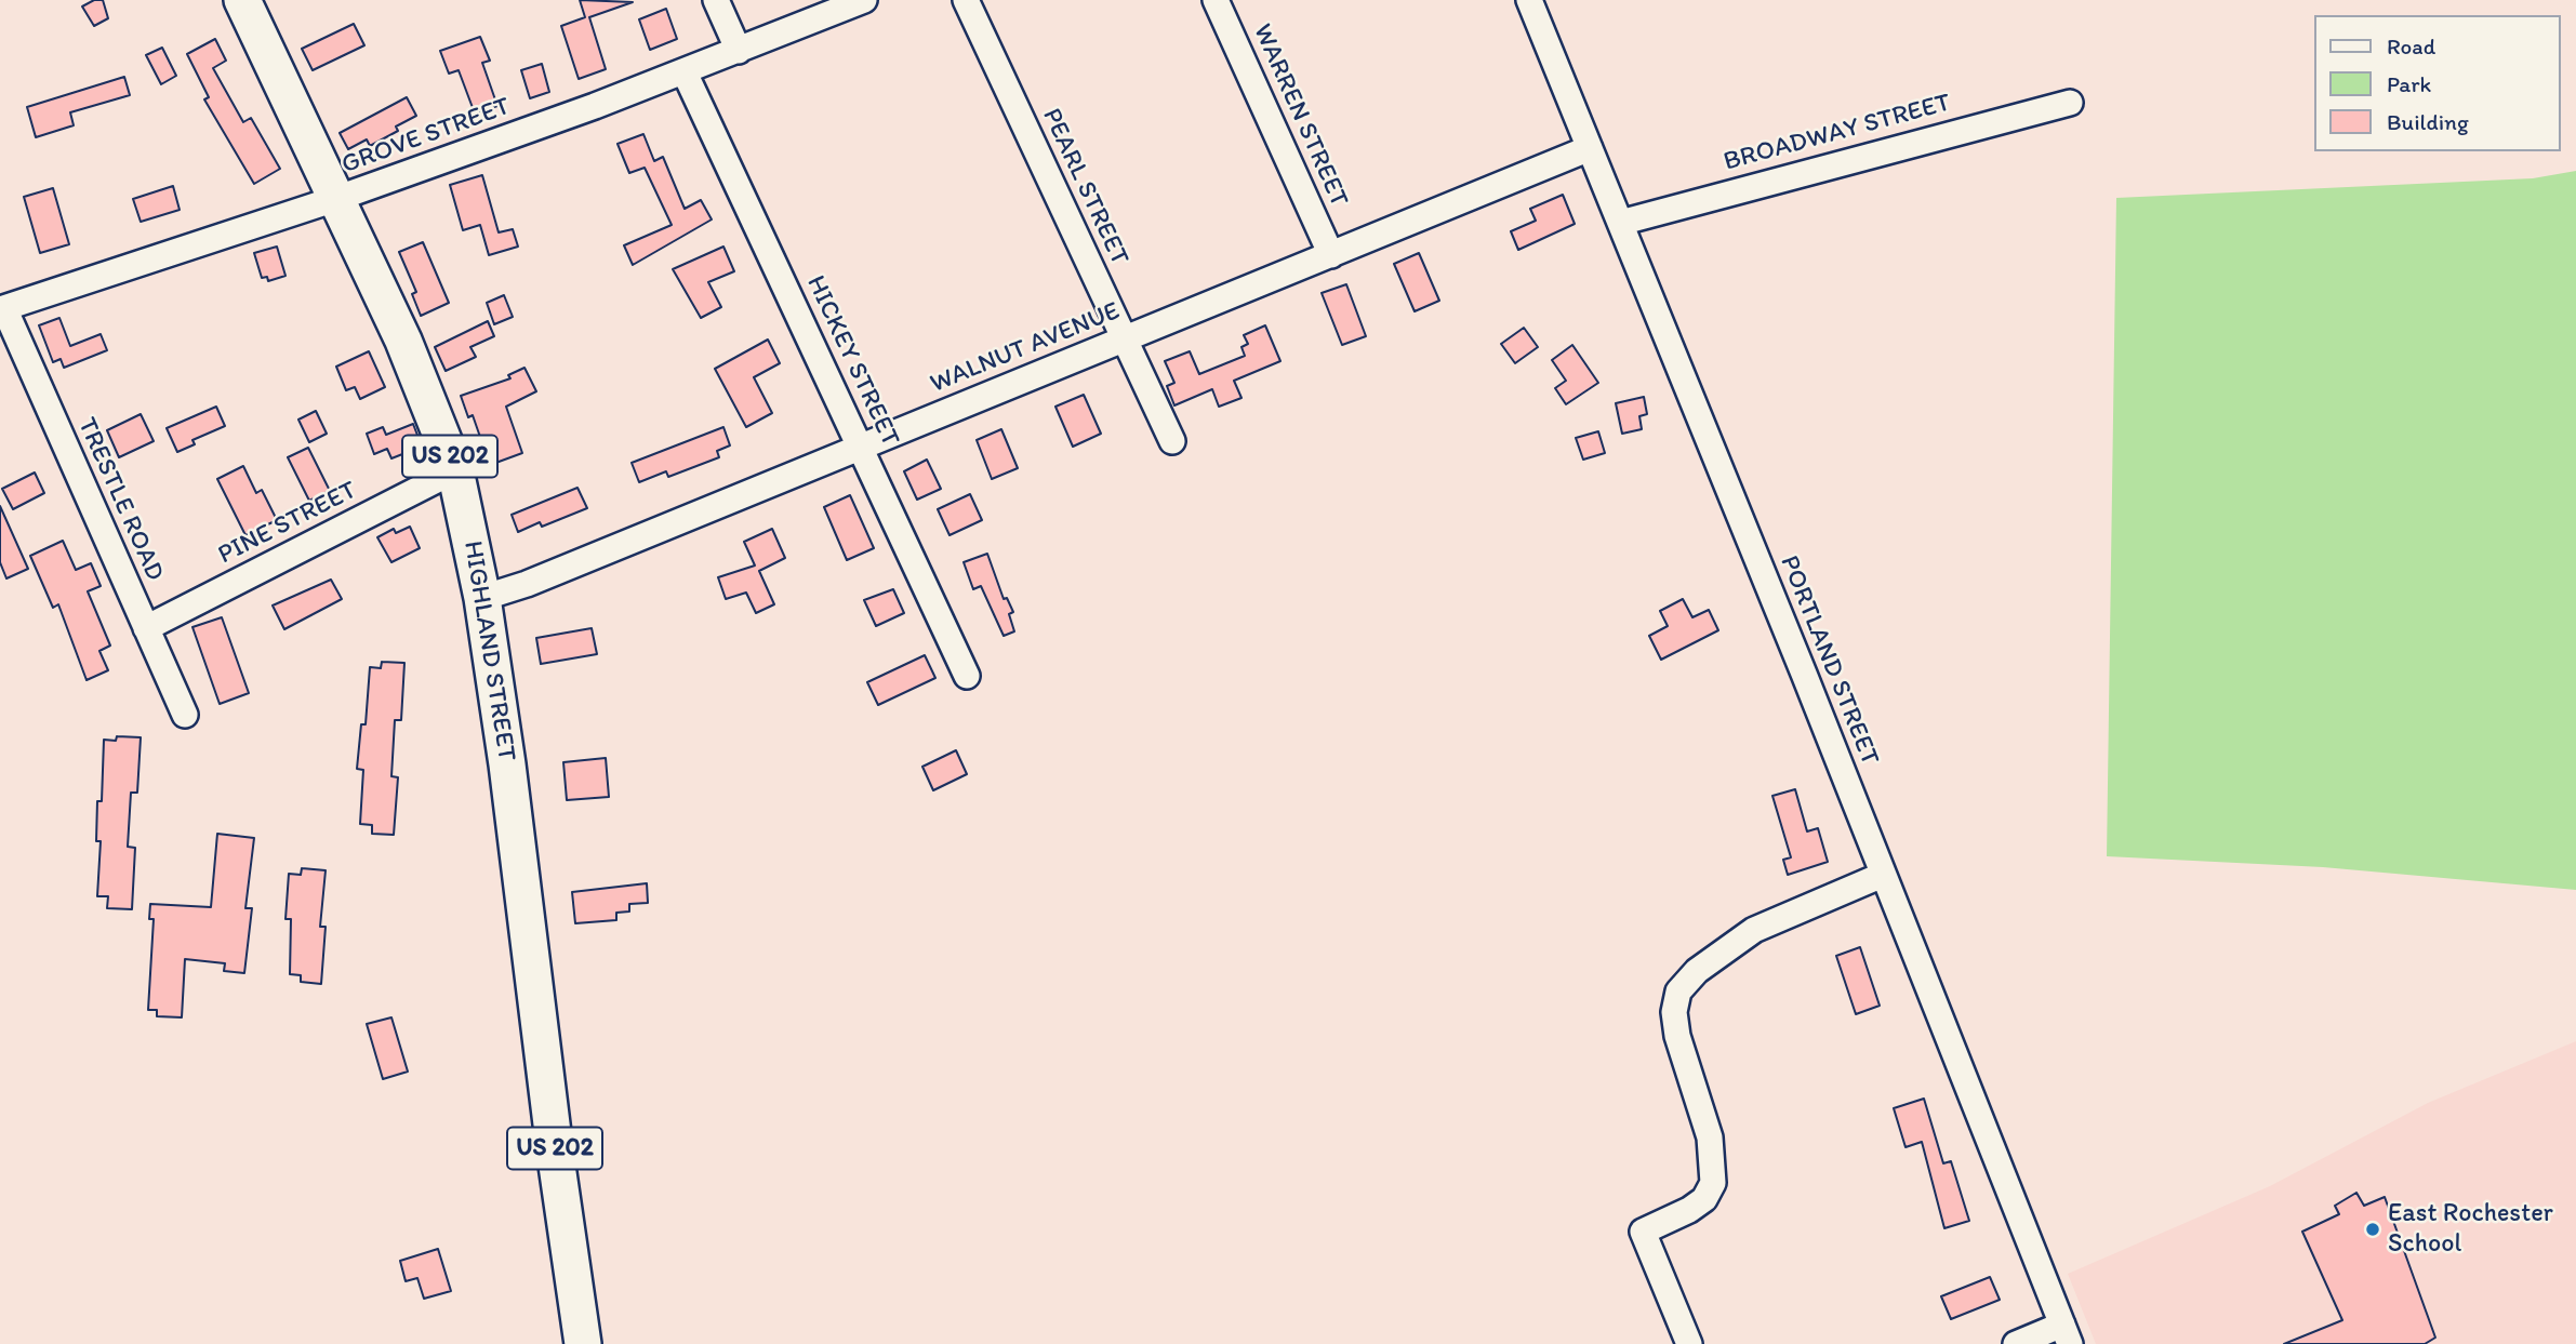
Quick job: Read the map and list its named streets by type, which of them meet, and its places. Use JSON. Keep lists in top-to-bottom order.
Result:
{
  "streets": {
    "highway": ["US 202", "HIGHLAND STREET"],
    "street": [
      "WARREN STREET",
      "BROADWAY STREET",
      "GROVE STREET",
      "PEARL STREET",
      "WALNUT AVENUE",
      "HICKEY STREET",
      "TRESTLE ROAD",
      "PINE STREET",
      "PORTLAND STREET"
    ]
  },
  "crossings": [
    ["WARREN STREET", "WALNUT AVENUE"],
    ["BROADWAY STREET", "PORTLAND STREET"],
    ["GROVE STREET", "HICKEY STREET"],
    ["GROVE STREET", "TRESTLE ROAD"],
    ["GROVE STREET", "HIGHLAND STREET"],
    ["PEARL STREET", "WALNUT AVENUE"],
    ["WALNUT AVENUE", "HICKEY STREET"],
    ["WALNUT AVENUE", "HIGHLAND STREET"],
    ["WALNUT AVENUE", "PORTLAND STREET"],
    ["TRESTLE ROAD", "PINE STREET"],
    ["PINE STREET", "HIGHLAND STREET"]
  ],
  "places": ["East Rochester School"],
  "legend": ["Road", "Park", "Building"]
}
